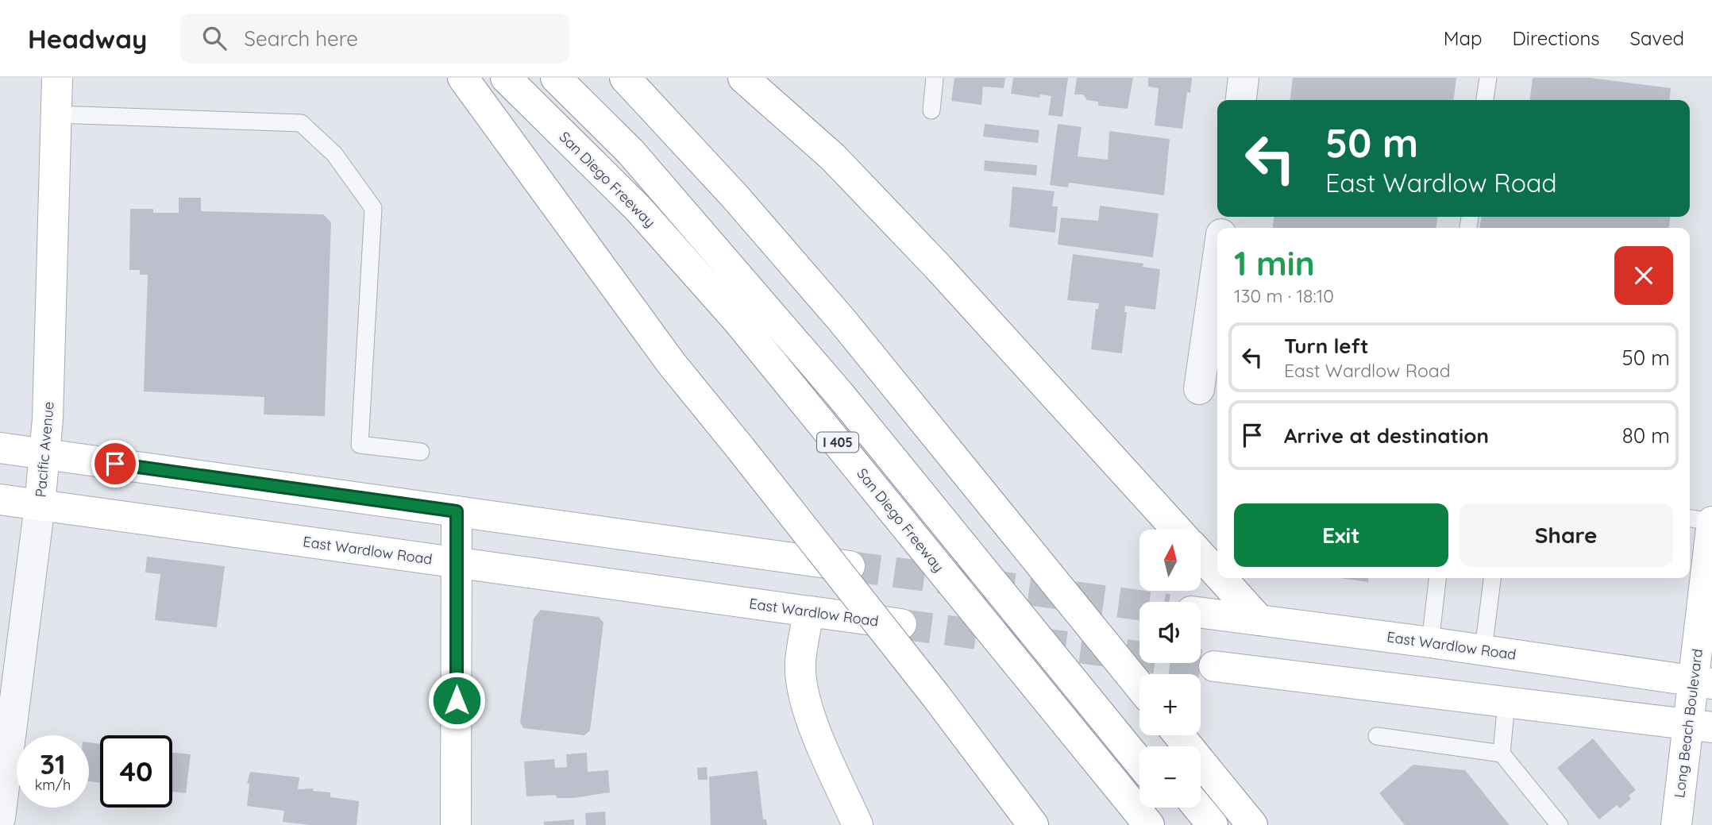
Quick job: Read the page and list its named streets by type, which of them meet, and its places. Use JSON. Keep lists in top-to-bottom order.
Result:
{
  "streets": {
    "main road": [
      "San Diego Freeway",
      "I 405",
      "Pacific Avenue",
      "East Wardlow Road",
      "Long Beach Boulevard"
    ]
  },
  "crossings": [
    ["Pacific Avenue", "East Wardlow Road"],
    ["East Wardlow Road", "Long Beach Boulevard"]
  ],
  "north": "top",
  "page": {
    "header": "Headway",
    "search": "Search here",
    "nav": ["Map", "Directions", "Saved"],
    "turn": ["50 m", "East Wardlow Road"],
    "heading": ["1 min", "130 m · 18:10"],
    "list": [
      {
        "name": "Turn left",
        "note": "East Wardlow Road",
        "value": "50 m"
      },
      {
        "name": "Arrive at destination",
        "value": "80 m"
      }
    ],
    "buttons": ["Exit", "Share"],
    "map_buttons": ["+", "−"],
    "speed": "31 km/h",
    "limit": "40"
  }
}
